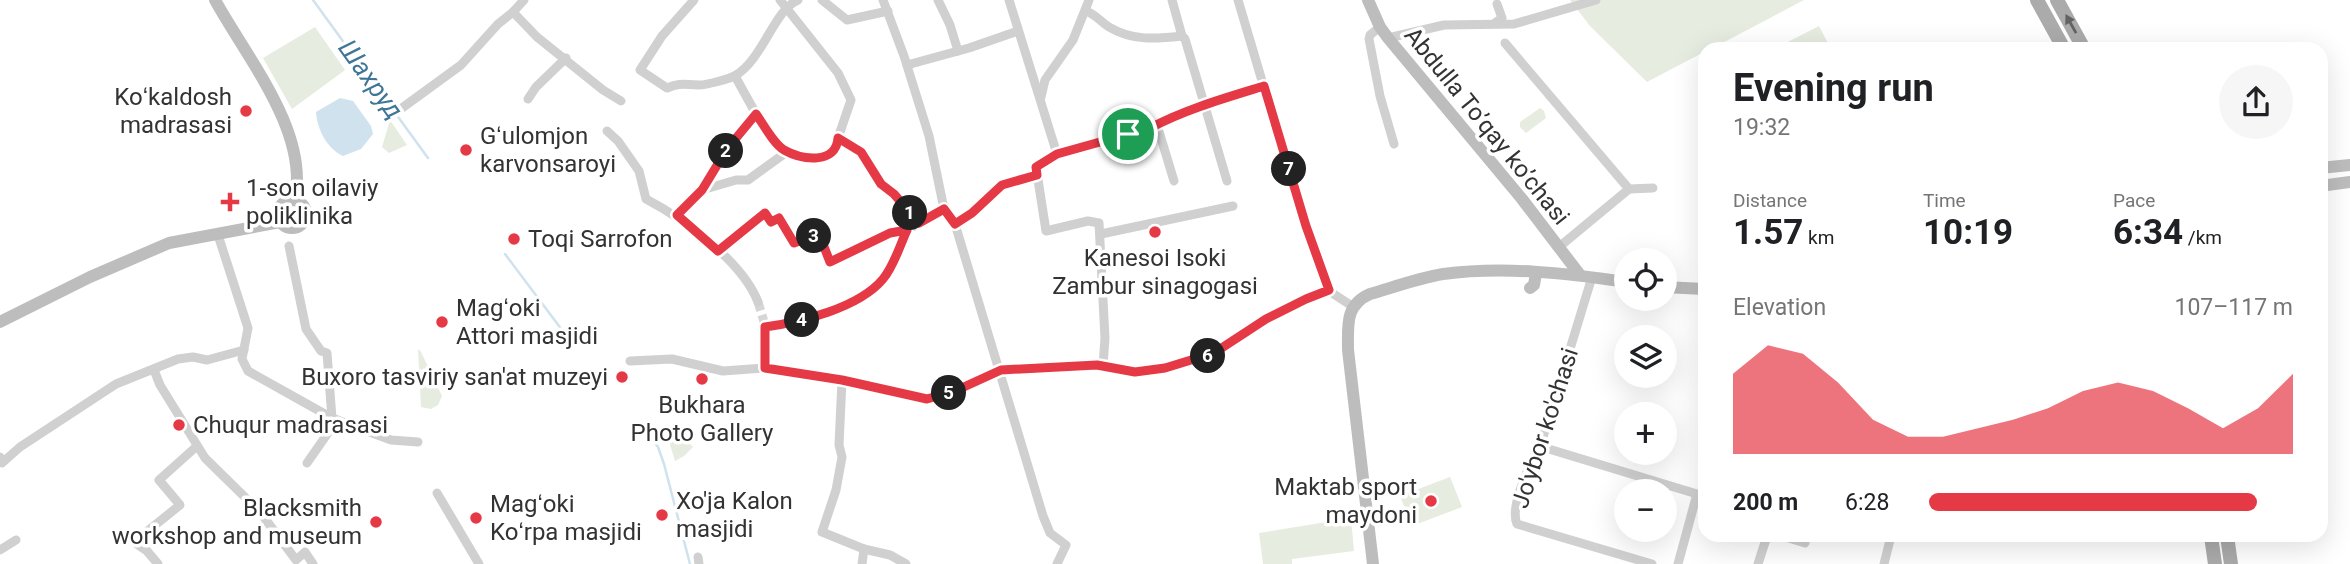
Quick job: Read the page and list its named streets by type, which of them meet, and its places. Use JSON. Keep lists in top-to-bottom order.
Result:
{
  "streets": {
    "street": ["Abdulla To’qay ko’chasi", "Jo'ybor ko'chasi"]
  },
  "crossings": [
    ["Abdulla To’qay ko’chasi", "Jo'ybor ko'chasi"]
  ],
  "water": ["Шахруд"],
  "places": {
    "other": [
      "Koʻkaldosh madrasasi",
      "Gʻulomjon karvonsaroyi",
      "Kanesoi Isoki Zambur sinagogasi",
      "Toqi Sarrofon",
      "Magʻoki Attori masjidi",
      "Buxoro tasviriy san'at muzeyi",
      "Bukhara Photo Gallery",
      "Chuqur madrasasi",
      "Maktab sport maydoni",
      "Xo'ja Kalon masjidi",
      "Magʻoki Koʻrpa masjidi",
      "Blacksmith workshop and museum"
    ],
    "health": ["1-son oilaviy poliklinika"]
  },
  "page": {
    "heading": ["Evening run", "19:32"],
    "pins": [
      "2",
      "7",
      "1",
      "3",
      "4",
      "6",
      "5"
    ],
    "stats": [
      ["Distance", "1.57 km"],
      ["Time", "10:19"],
      ["Pace", "6:34 /km"]
    ],
    "map_buttons": ["+", "−"],
    "chart": ["Elevation", "107–117 m"],
    "list": [
      {
        "name": "200 m",
        "note": "6:28"
      }
    ]
  }
}
